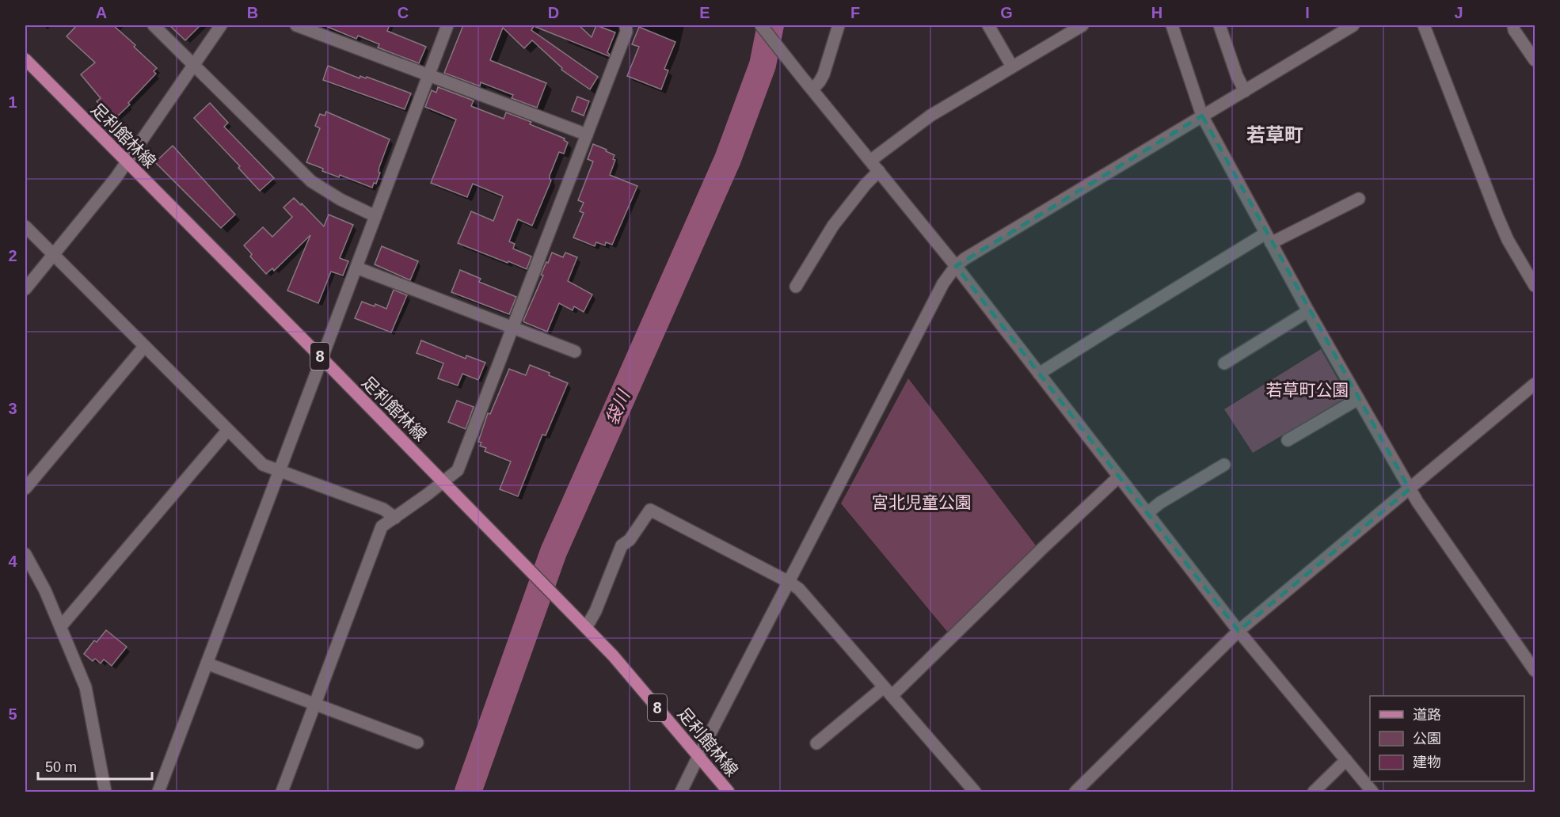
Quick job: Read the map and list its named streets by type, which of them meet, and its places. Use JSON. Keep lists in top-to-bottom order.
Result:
{
  "streets": {
    "main road": ["足利館林線", "8"]
  },
  "districts": ["若草町"],
  "water": ["袋川"],
  "parks": ["若草町公園", "宮北児童公園"],
  "legend": ["道路", "公園", "建物"],
  "scale_bar": "50 m",
  "grid": {
    "columns": [
      "A",
      "B",
      "C",
      "D",
      "E",
      "F",
      "G",
      "H",
      "I",
      "J"
    ],
    "rows": [
      "1",
      "2",
      "3",
      "4",
      "5"
    ]
  }
}
